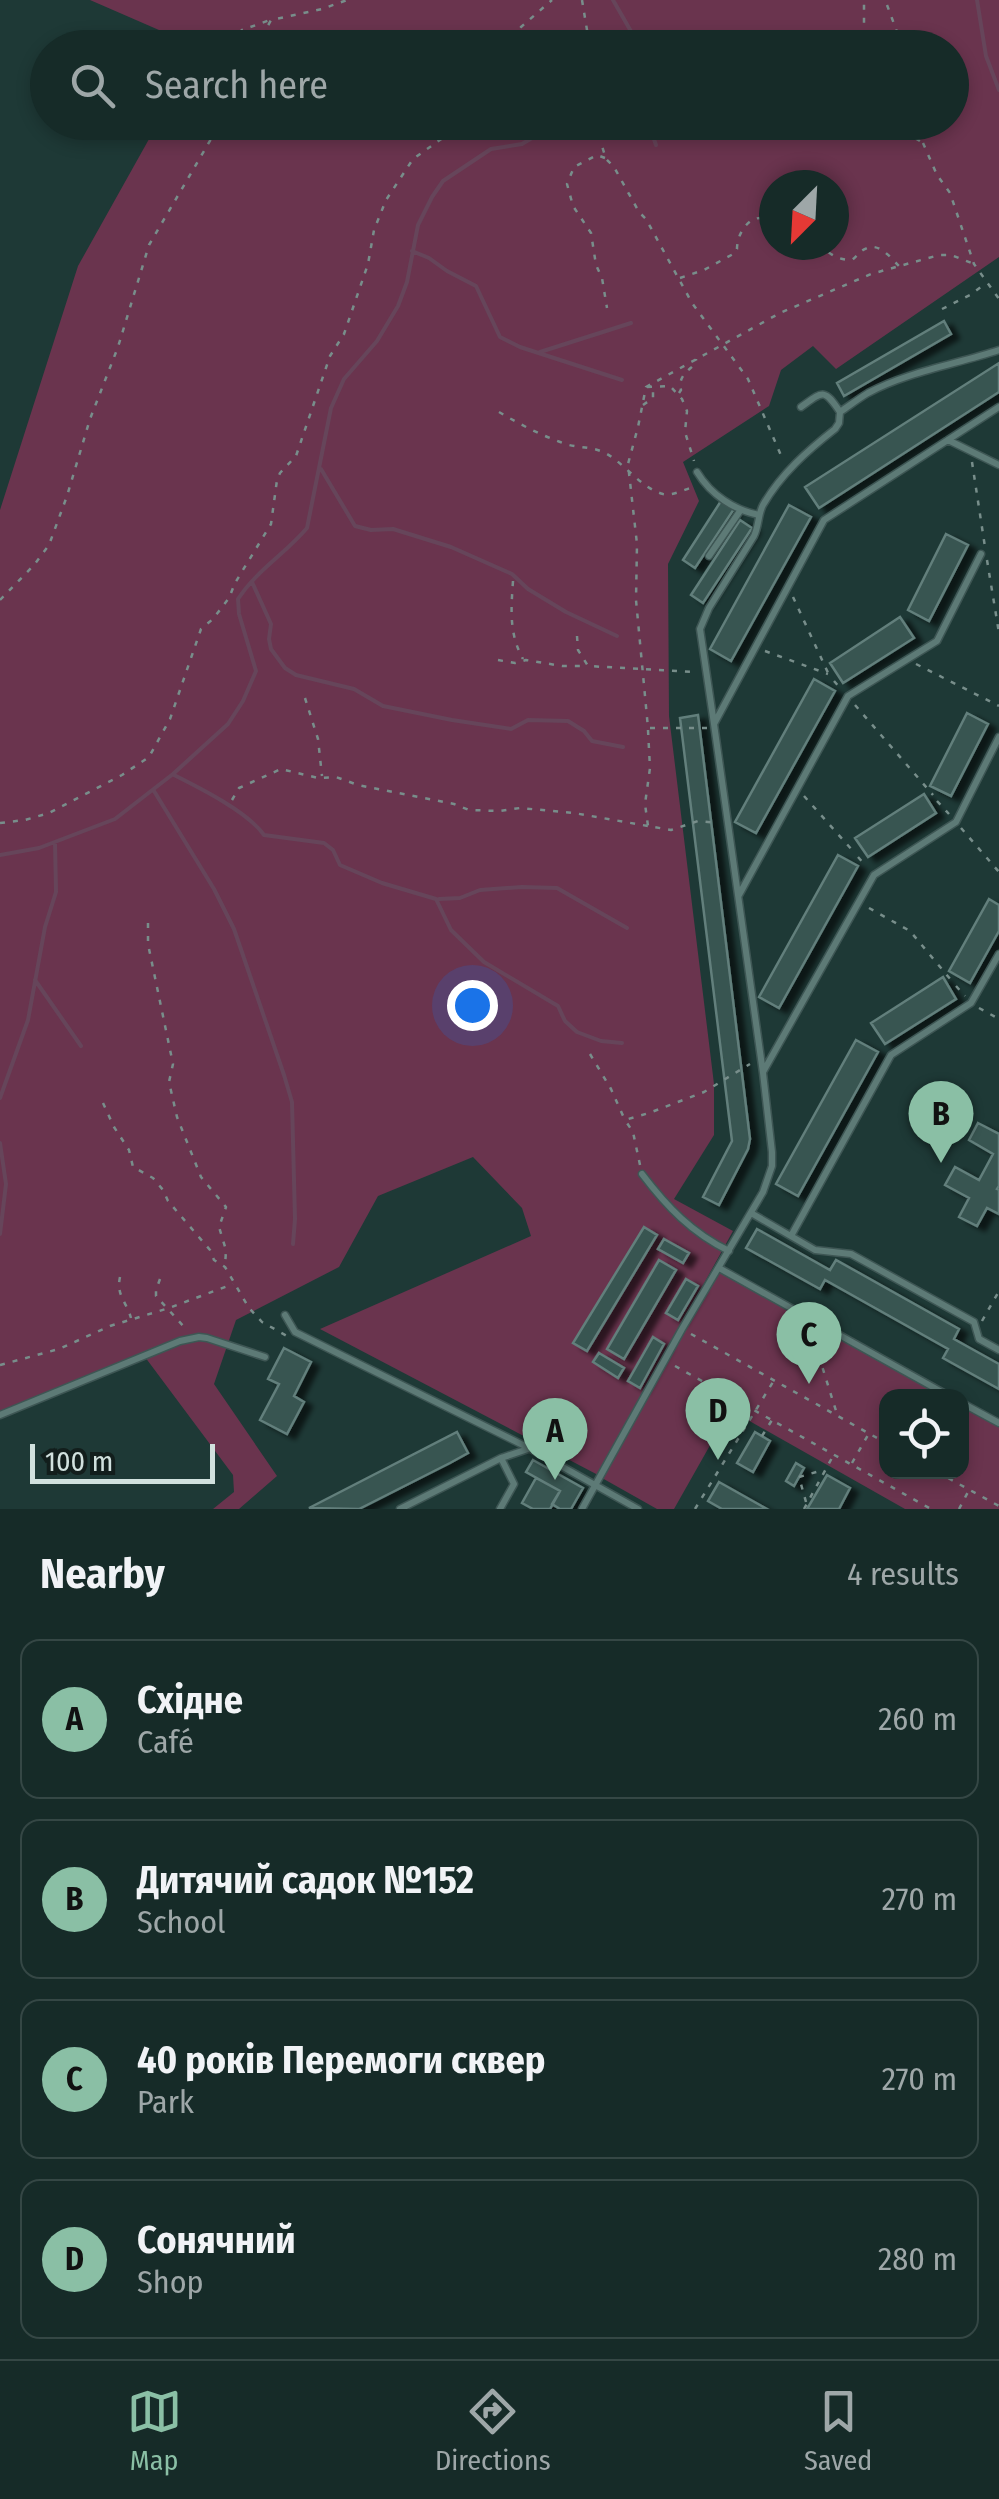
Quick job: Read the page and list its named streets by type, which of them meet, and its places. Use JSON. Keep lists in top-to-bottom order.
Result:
{
  "scale_bar": "100 m",
  "north": "bottom left",
  "page": {
    "search": "Search here",
    "pins": [
      "B",
      "C",
      "D",
      "A"
    ],
    "scale": "100 m",
    "heading": ["Nearby", "4 results"],
    "list": [
      {
        "mark": "A",
        "name": "Східне",
        "note": "Café",
        "value": "260 m"
      },
      {
        "mark": "B",
        "name": "Дитячий садок №152",
        "note": "School",
        "value": "270 m"
      },
      {
        "mark": "C",
        "name": "40 років Перемоги сквер",
        "note": "Park",
        "value": "270 m"
      },
      {
        "mark": "D",
        "name": "Сонячний",
        "note": "Shop",
        "value": "280 m"
      }
    ],
    "nav": ["Map", "Directions", "Saved"]
  }
}
